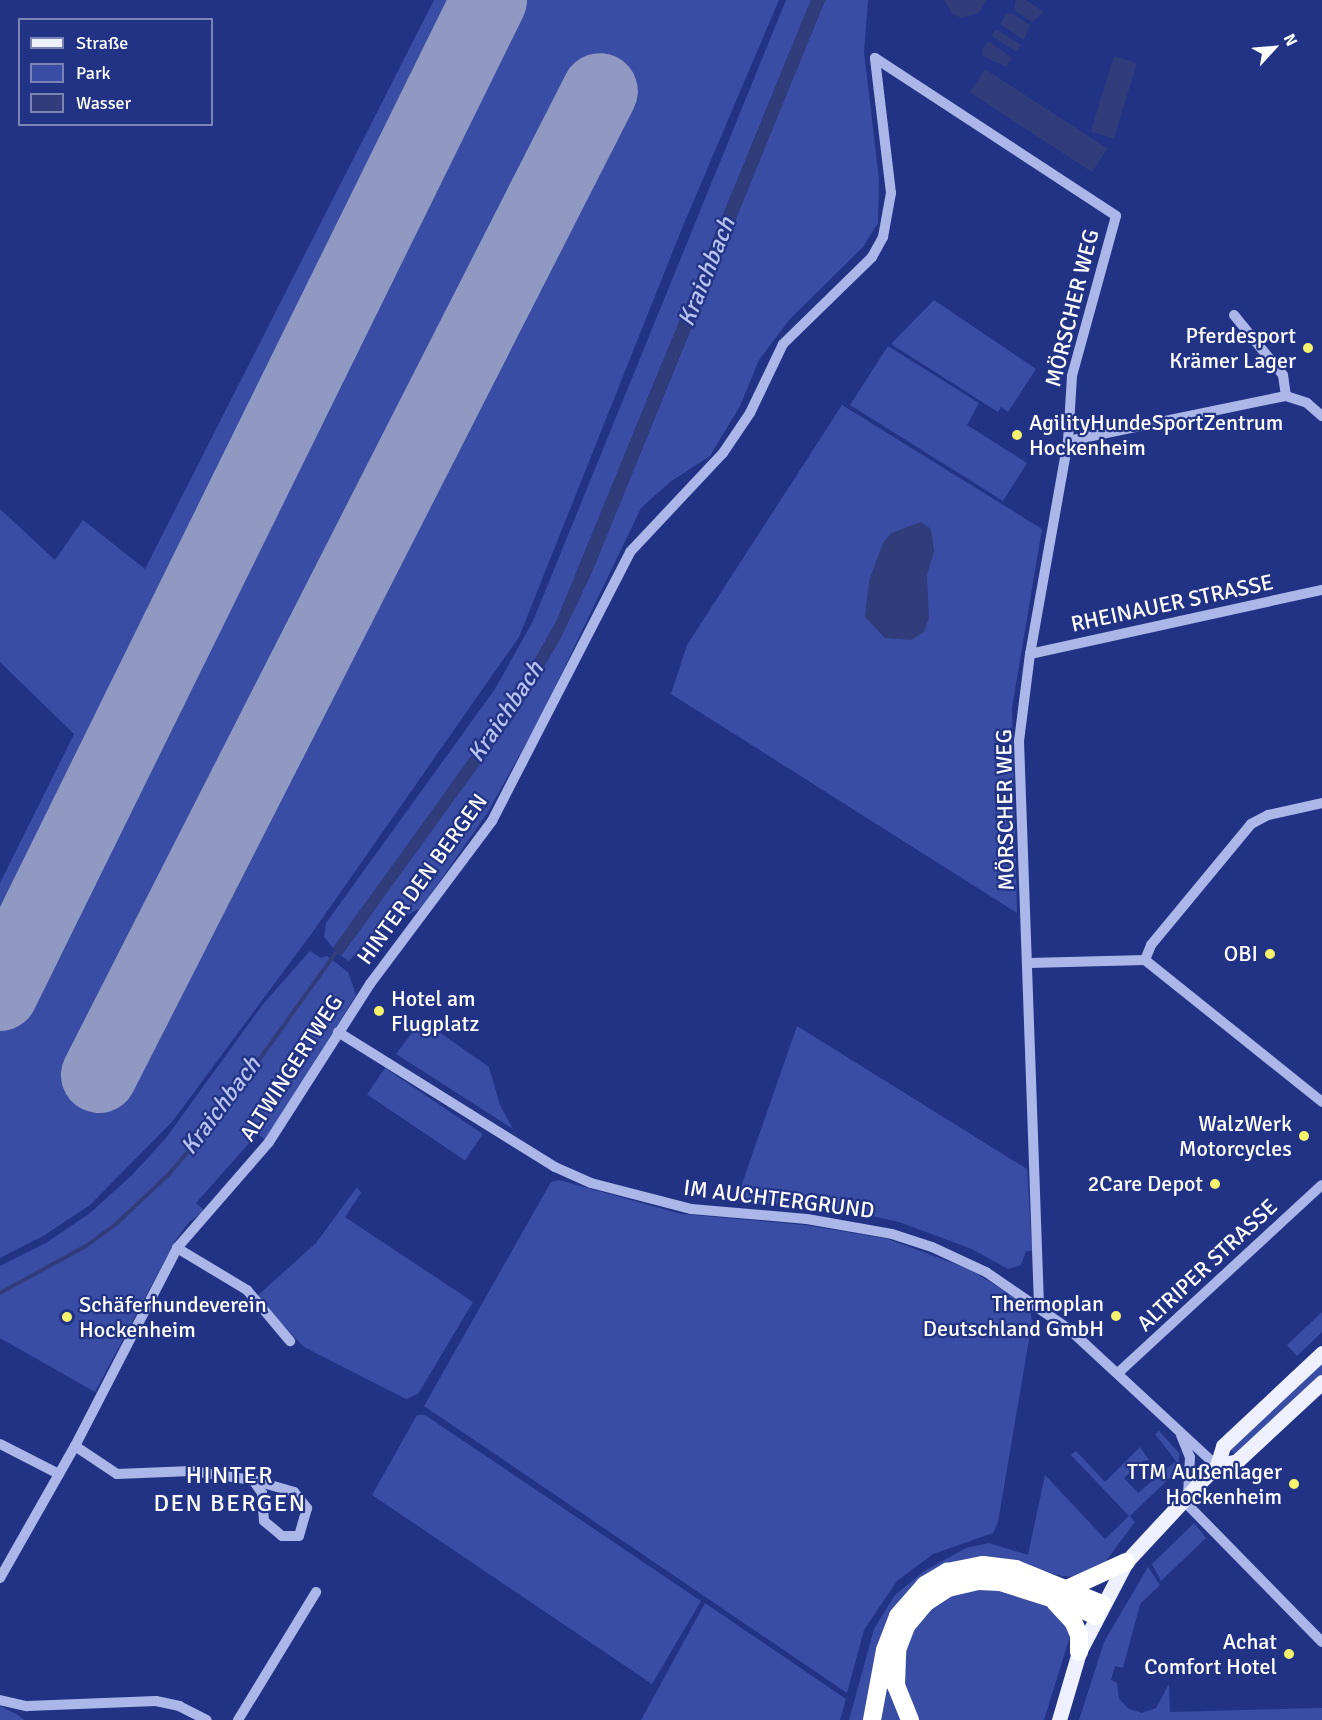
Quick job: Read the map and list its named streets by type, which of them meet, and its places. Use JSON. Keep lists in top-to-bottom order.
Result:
{
  "streets": {
    "street": [
      "MÖRSCHER WEG",
      "RHEINAUER STRASSE",
      "HINTER DEN BERGEN",
      "ALTWINGERTWEG",
      "IM AUCHTERGRUND",
      "ALTRIPER STRASSE"
    ]
  },
  "crossings": [
    ["MÖRSCHER WEG", "RHEINAUER STRASSE"],
    ["MÖRSCHER WEG", "HINTER DEN BERGEN"],
    ["MÖRSCHER WEG", "IM AUCHTERGRUND"],
    ["HINTER DEN BERGEN", "ALTWINGERTWEG"],
    ["ALTWINGERTWEG", "IM AUCHTERGRUND"],
    ["IM AUCHTERGRUND", "ALTRIPER STRASSE"]
  ],
  "districts": ["HINTER DEN BERGEN"],
  "water": ["Kraichbach"],
  "places": [
    "Pferdesport Krämer Lager",
    "AgilityHundeSportZentrum Hockenheim",
    "OBI",
    "Hotel am Flugplatz",
    "WalzWerk Motorcycles",
    "2Care Depot",
    "Thermoplan Deutschland GmbH",
    "Schäferhundeverein Hockenheim",
    "TTM Außenlager Hockenheim",
    "Achat Comfort Hotel"
  ],
  "legend": ["Straße", "Park", "Wasser"],
  "north": "top right"
}
